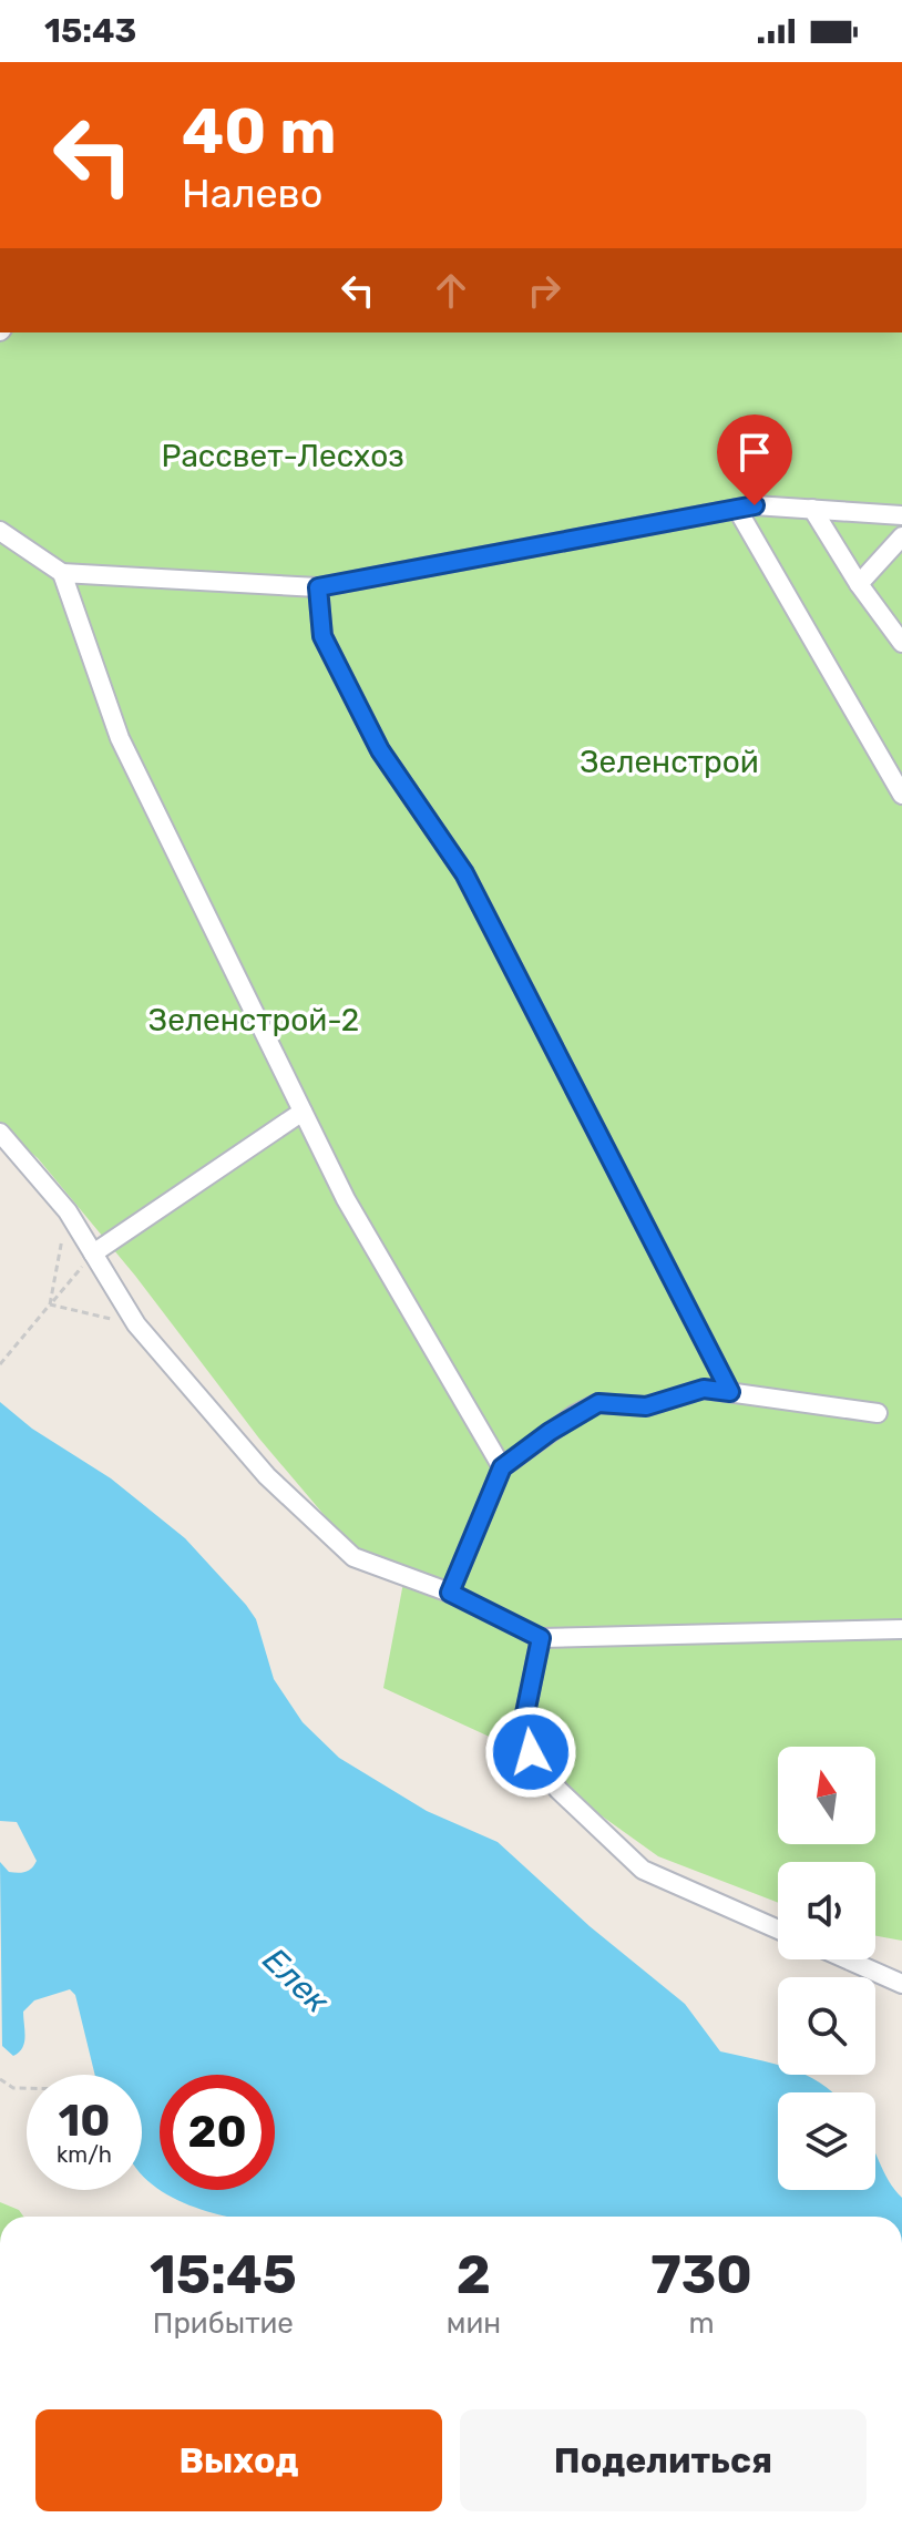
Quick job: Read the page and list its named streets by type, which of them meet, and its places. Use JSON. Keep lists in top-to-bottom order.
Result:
{
  "water": ["Елек"],
  "parks": ["Рассвет-Лесхоз", "Зеленстрой", "Зеленстрой-2"],
  "north": "top",
  "page": {
    "status": "15:43",
    "turn": ["40 m", "Налево"],
    "speed": "10 km/h",
    "limit": "20",
    "eta": [
      "15:45",
      "Прибытие",
      "2",
      "мин",
      "730",
      "m"
    ],
    "buttons": ["Выход", "Поделиться"]
  }
}
